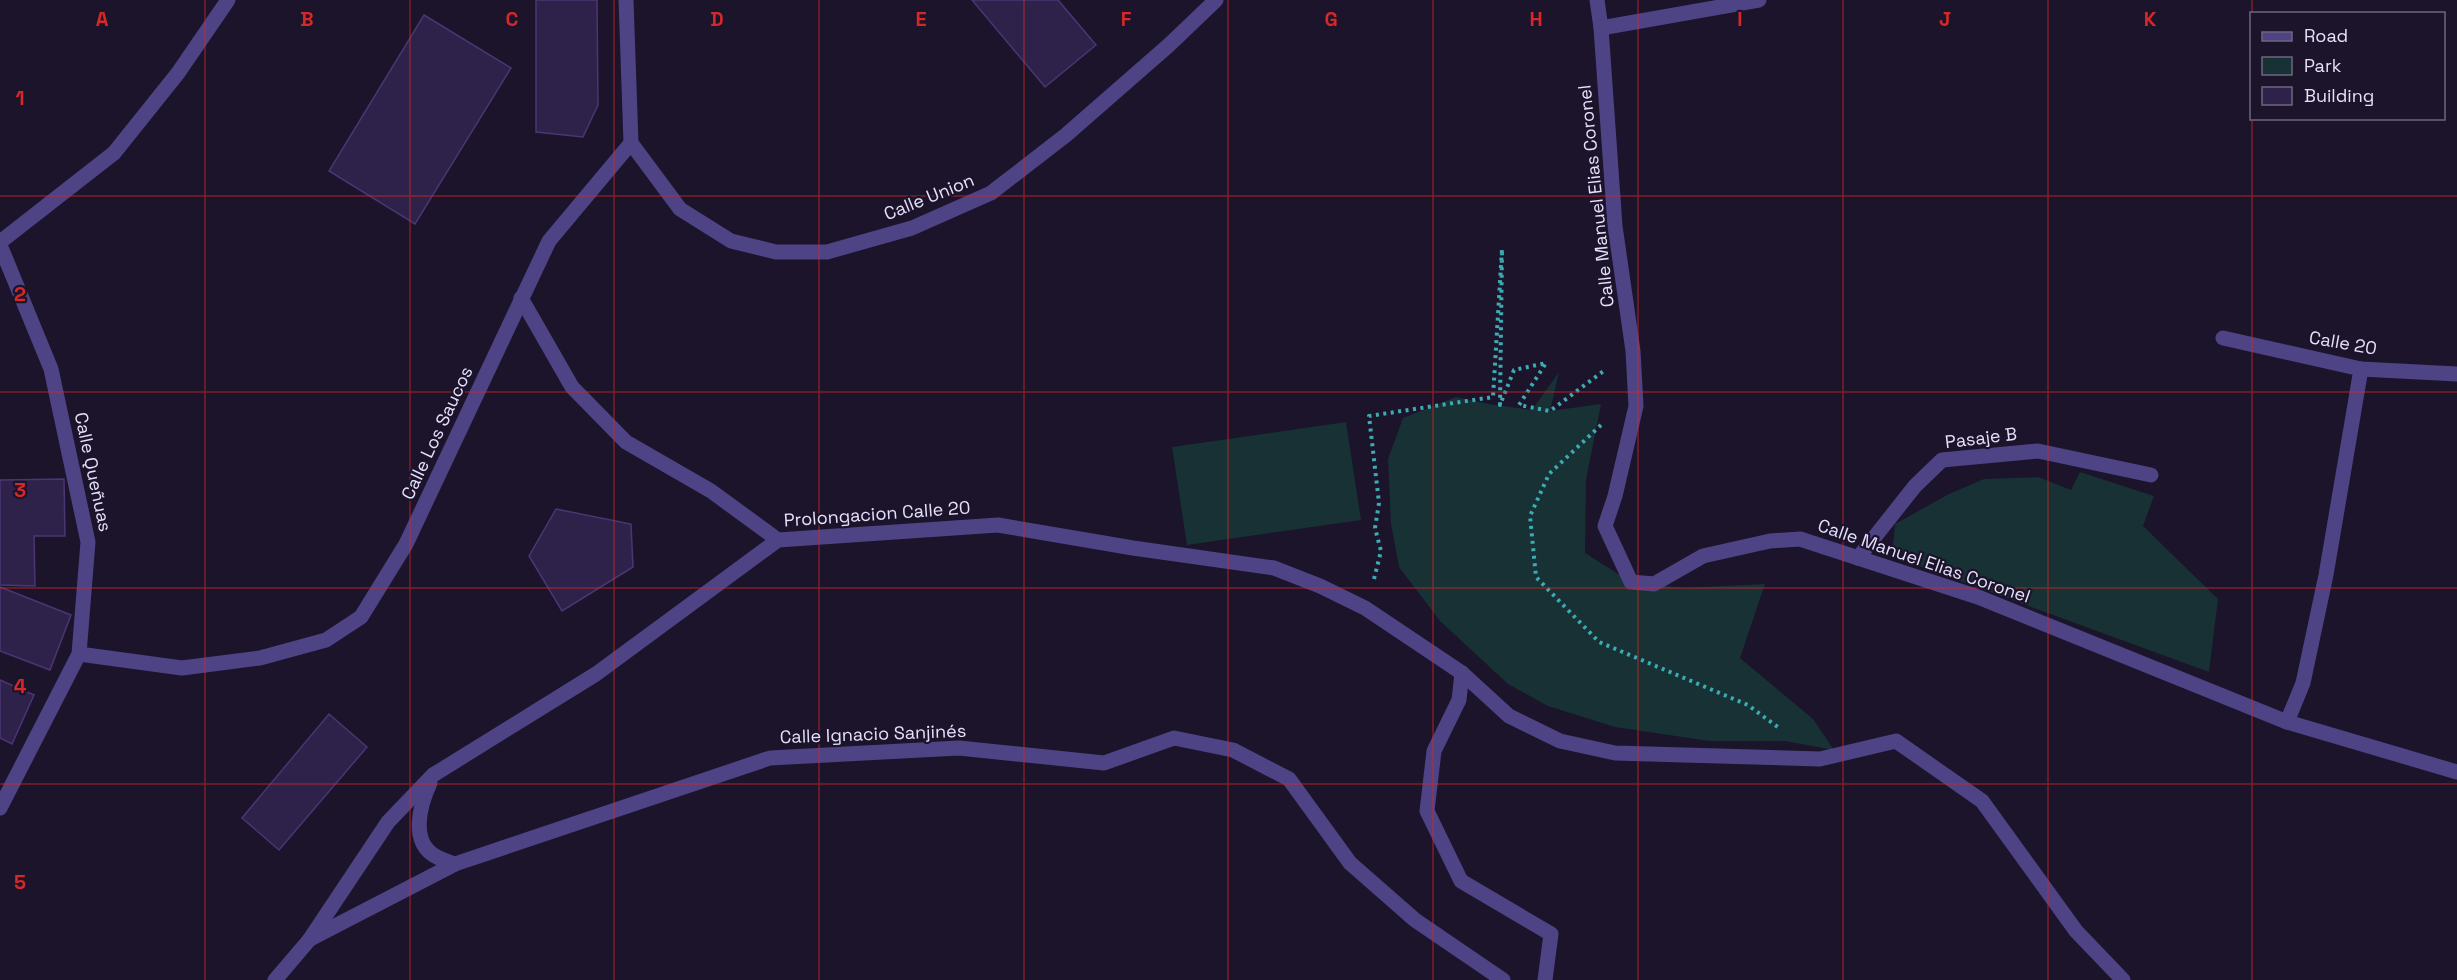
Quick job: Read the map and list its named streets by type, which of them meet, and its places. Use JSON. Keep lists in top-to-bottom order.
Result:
{
  "streets": {
    "street": [
      "Calle Manuel Elias Coronel",
      "Calle Union",
      "Calle 20",
      "Calle Los Saucos",
      "Pasaje B",
      "Calle Queñuas",
      "Prolongacion Calle 20",
      "Calle Ignacio Sanjinés"
    ]
  },
  "crossings": [
    ["Calle Manuel Elias Coronel", "Pasaje B"],
    ["Calle Union", "Calle Los Saucos"],
    ["Calle Los Saucos", "Calle Queñuas"],
    ["Prolongacion Calle 20", "Calle Ignacio Sanjinés"]
  ],
  "legend": ["Road", "Park", "Building"],
  "grid": {
    "columns": [
      "A",
      "B",
      "C",
      "D",
      "E",
      "F",
      "G",
      "H",
      "I",
      "J",
      "K"
    ],
    "rows": [
      "1",
      "2",
      "3",
      "4",
      "5"
    ]
  }
}
